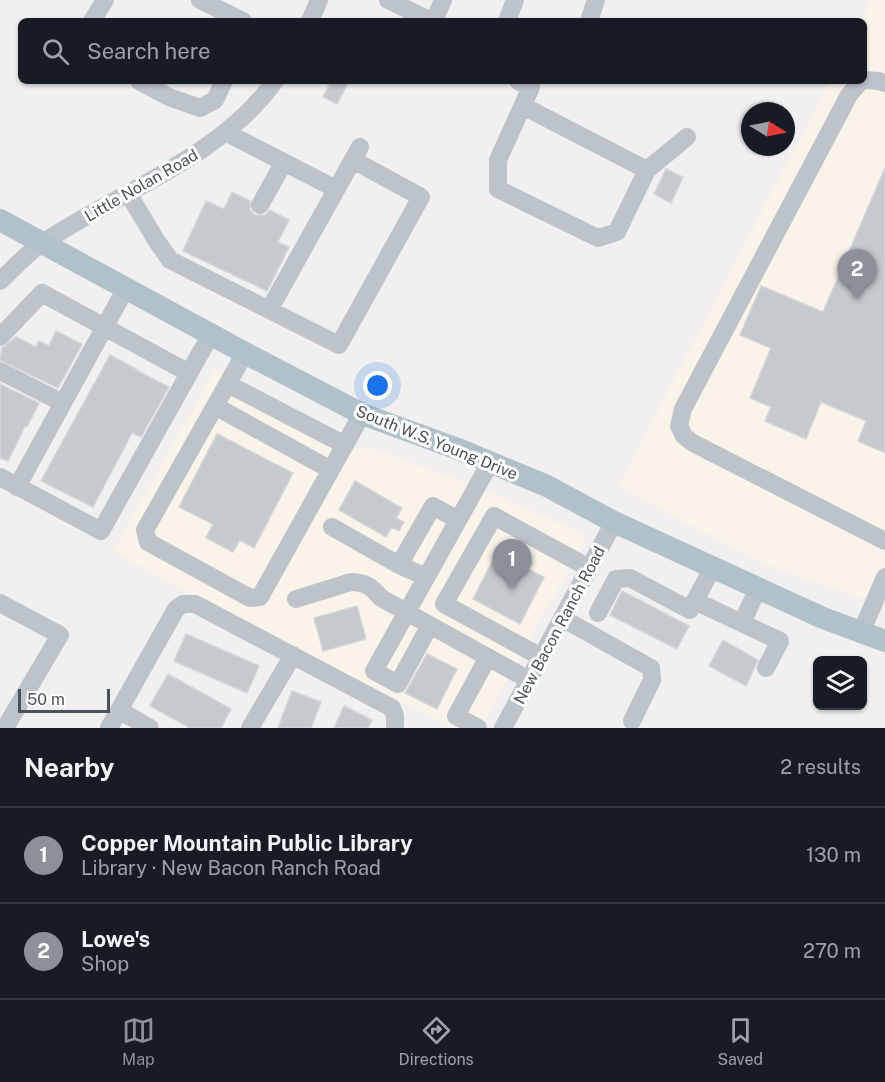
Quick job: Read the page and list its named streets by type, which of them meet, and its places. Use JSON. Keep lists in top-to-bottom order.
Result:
{
  "streets": {
    "main road": ["South W.S. Young Drive"],
    "street": ["Little Nolan Road", "New Bacon Ranch Road"]
  },
  "crossings": [
    ["Little Nolan Road", "South W.S. Young Drive"],
    ["South W.S. Young Drive", "New Bacon Ranch Road"]
  ],
  "scale_bar": "50 m",
  "north": "right",
  "page": {
    "search": "Search here",
    "pins": ["2", "1"],
    "scale": "50 m",
    "heading": ["Nearby", "2 results"],
    "list": [
      {
        "mark": "1",
        "name": "Copper Mountain Public Library",
        "note": "Library · New Bacon Ranch Road",
        "value": "130 m"
      },
      {
        "mark": "2",
        "name": "Lowe's",
        "note": "Shop",
        "value": "270 m"
      }
    ],
    "nav": ["Map", "Directions", "Saved"]
  }
}
